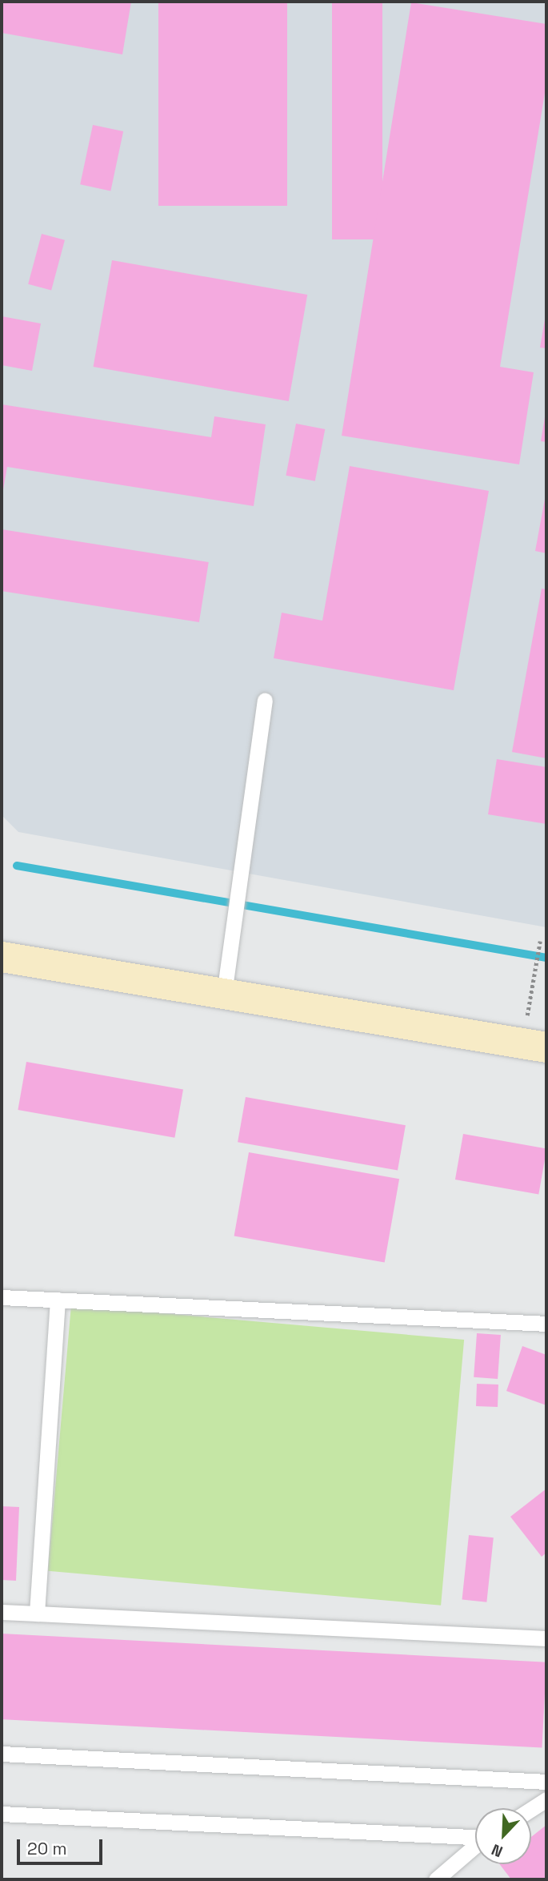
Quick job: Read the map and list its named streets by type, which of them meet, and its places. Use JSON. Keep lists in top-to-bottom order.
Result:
{
  "scale_bar": "20 m",
  "north": "bottom left"
}
